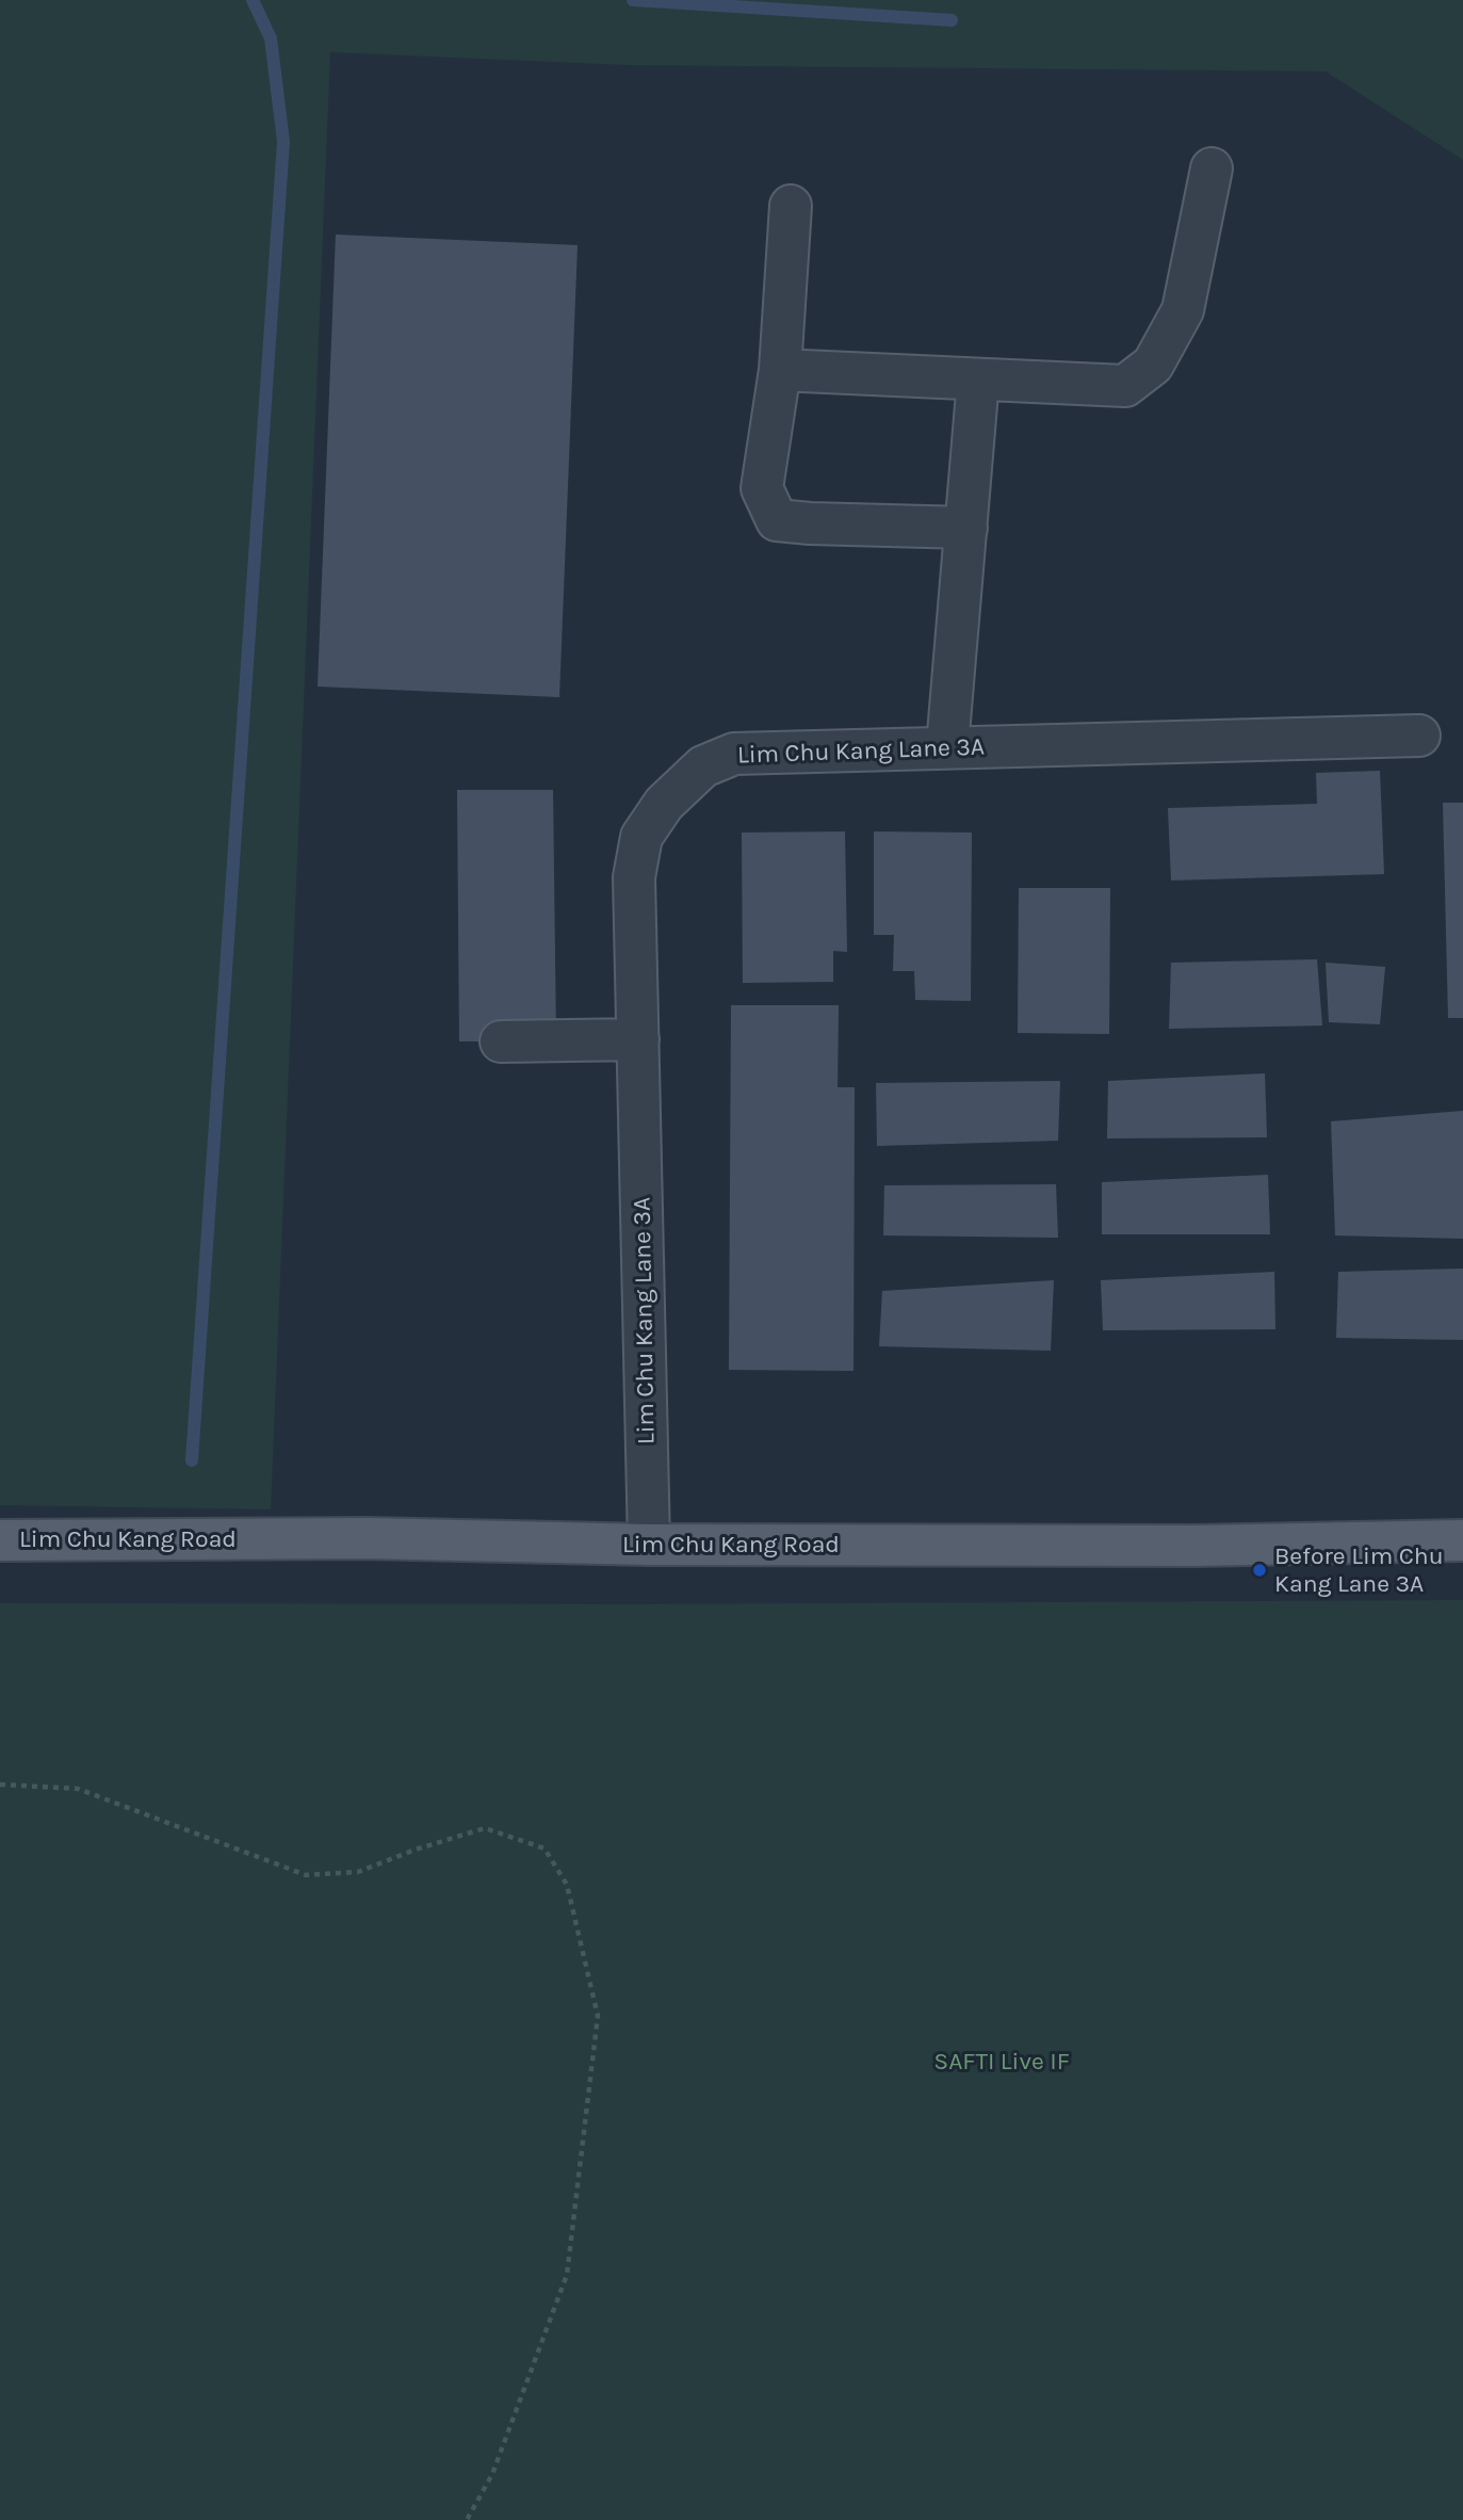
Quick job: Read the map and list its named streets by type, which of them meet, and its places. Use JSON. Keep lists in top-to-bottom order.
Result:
{
  "streets": {
    "main road": ["Lim Chu Kang Road"],
    "lane": ["Lim Chu Kang Lane 3A"]
  },
  "crossings": [
    ["Lim Chu Kang Lane 3A", "Lim Chu Kang Road"]
  ],
  "parks": ["SAFTI Live IF"],
  "places": ["Before Lim Chu Kang Lane 3A"]
}
